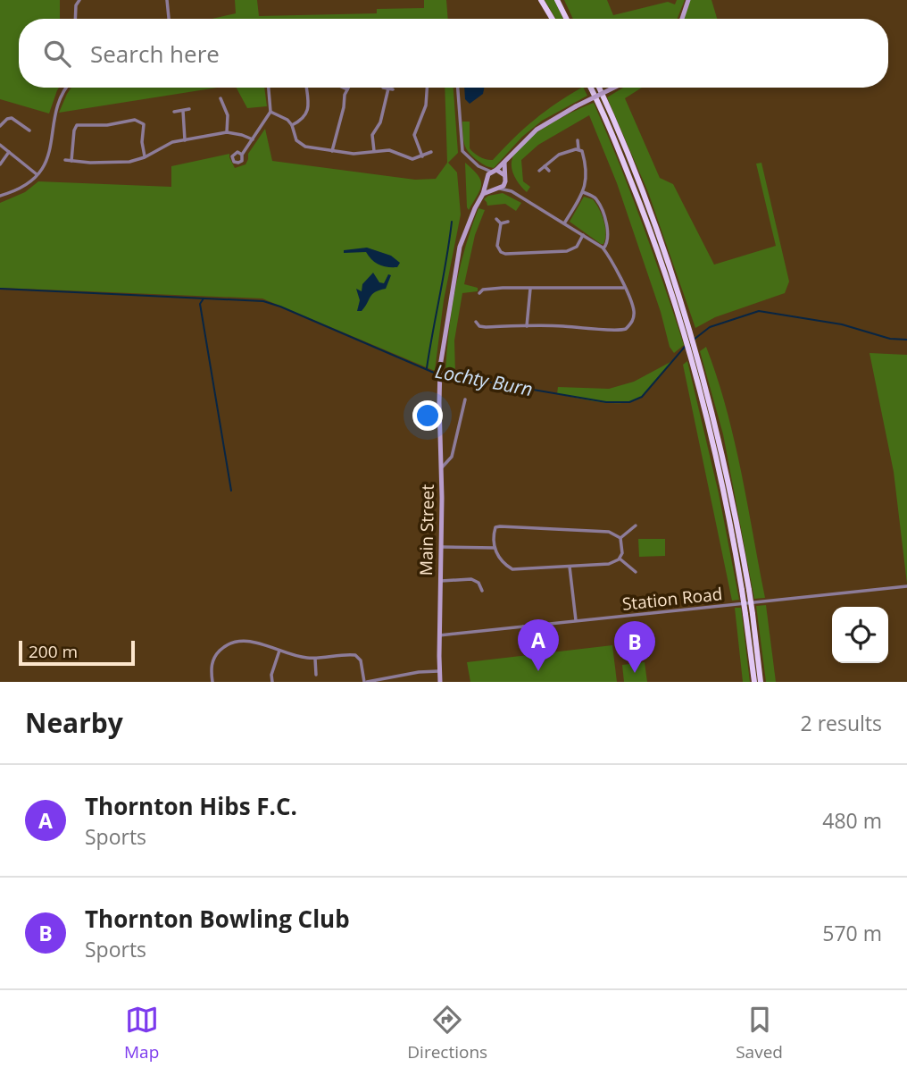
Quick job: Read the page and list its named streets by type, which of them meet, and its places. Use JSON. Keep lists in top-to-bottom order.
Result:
{
  "streets": {
    "main road": ["Main Street"],
    "street": ["Station Road"]
  },
  "crossings": [
    ["Main Street", "Station Road"]
  ],
  "water": ["Lochty Burn"],
  "scale_bar": "200 m",
  "page": {
    "search": "Search here",
    "pins": ["A", "B"],
    "scale": "200 m",
    "heading": ["Nearby", "2 results"],
    "list": [
      {
        "mark": "A",
        "name": "Thornton Hibs F.C.",
        "note": "Sports",
        "value": "480 m"
      },
      {
        "mark": "B",
        "name": "Thornton Bowling Club",
        "note": "Sports",
        "value": "570 m"
      }
    ],
    "nav": ["Map", "Directions", "Saved"]
  }
}
